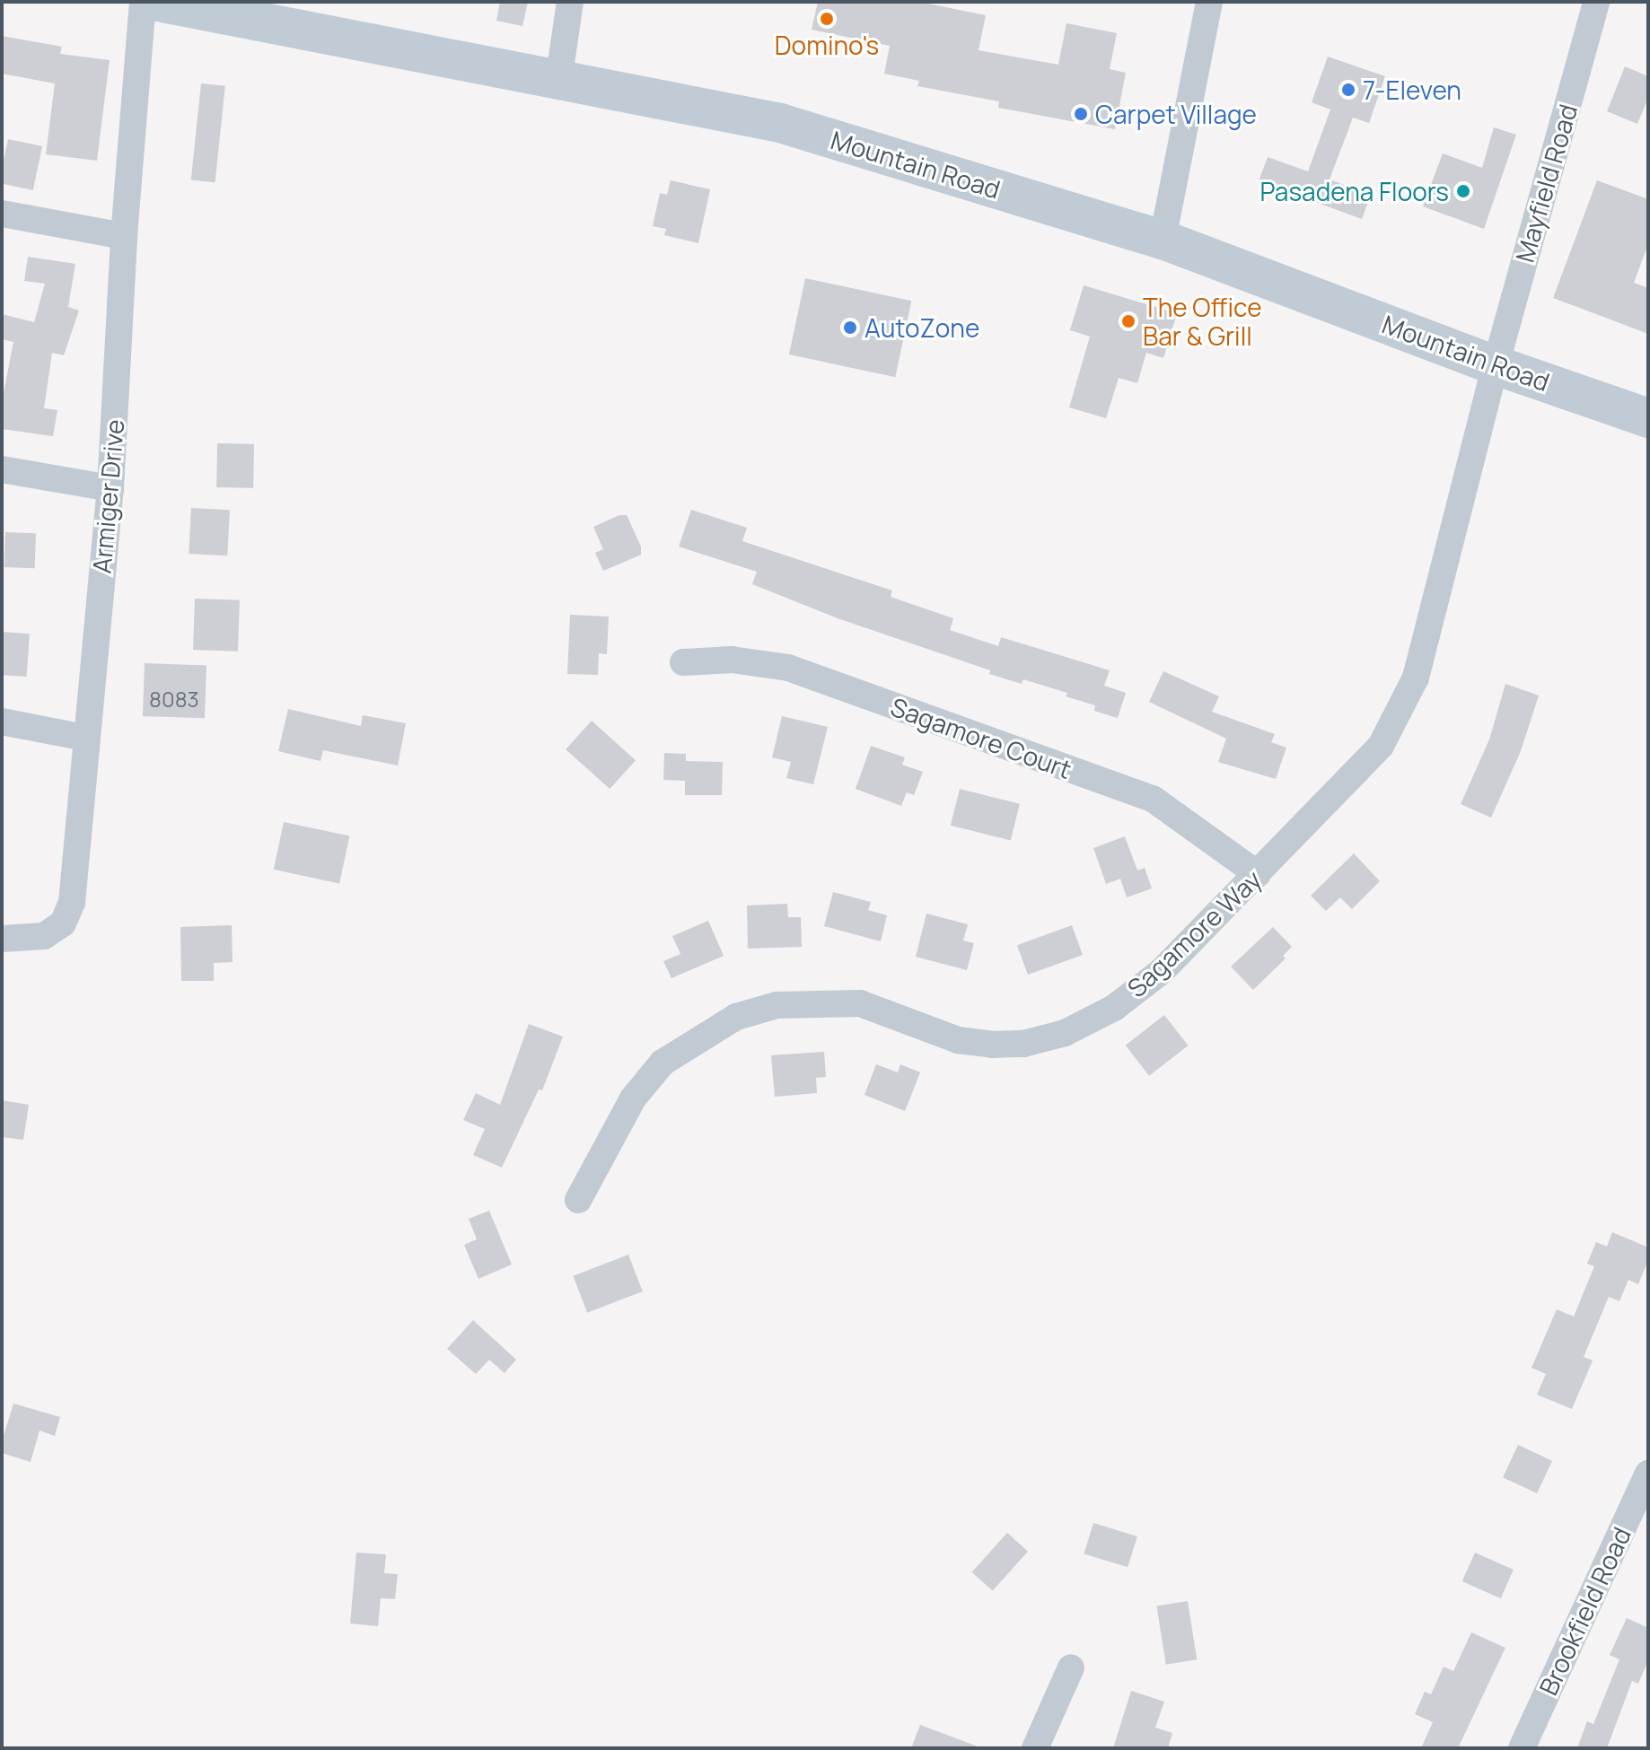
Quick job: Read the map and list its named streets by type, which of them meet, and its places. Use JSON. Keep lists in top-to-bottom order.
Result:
{
  "streets": {
    "main road": ["Mountain Road"],
    "street": [
      "Mayfield Road",
      "Armiger Drive",
      "Sagamore Court",
      "Sagamore Way",
      "Brookfield Road"
    ]
  },
  "crossings": [
    ["Mountain Road", "Mayfield Road"],
    ["Mountain Road", "Sagamore Way"],
    ["Mayfield Road", "Sagamore Way"],
    ["Sagamore Court", "Sagamore Way"]
  ],
  "places": [
    "Domino's",
    "7-Eleven",
    "Carpet Village",
    "Pasadena Floors",
    "The Office Bar & Grill",
    "AutoZone"
  ],
  "house_numbers": ["8083"]
}
